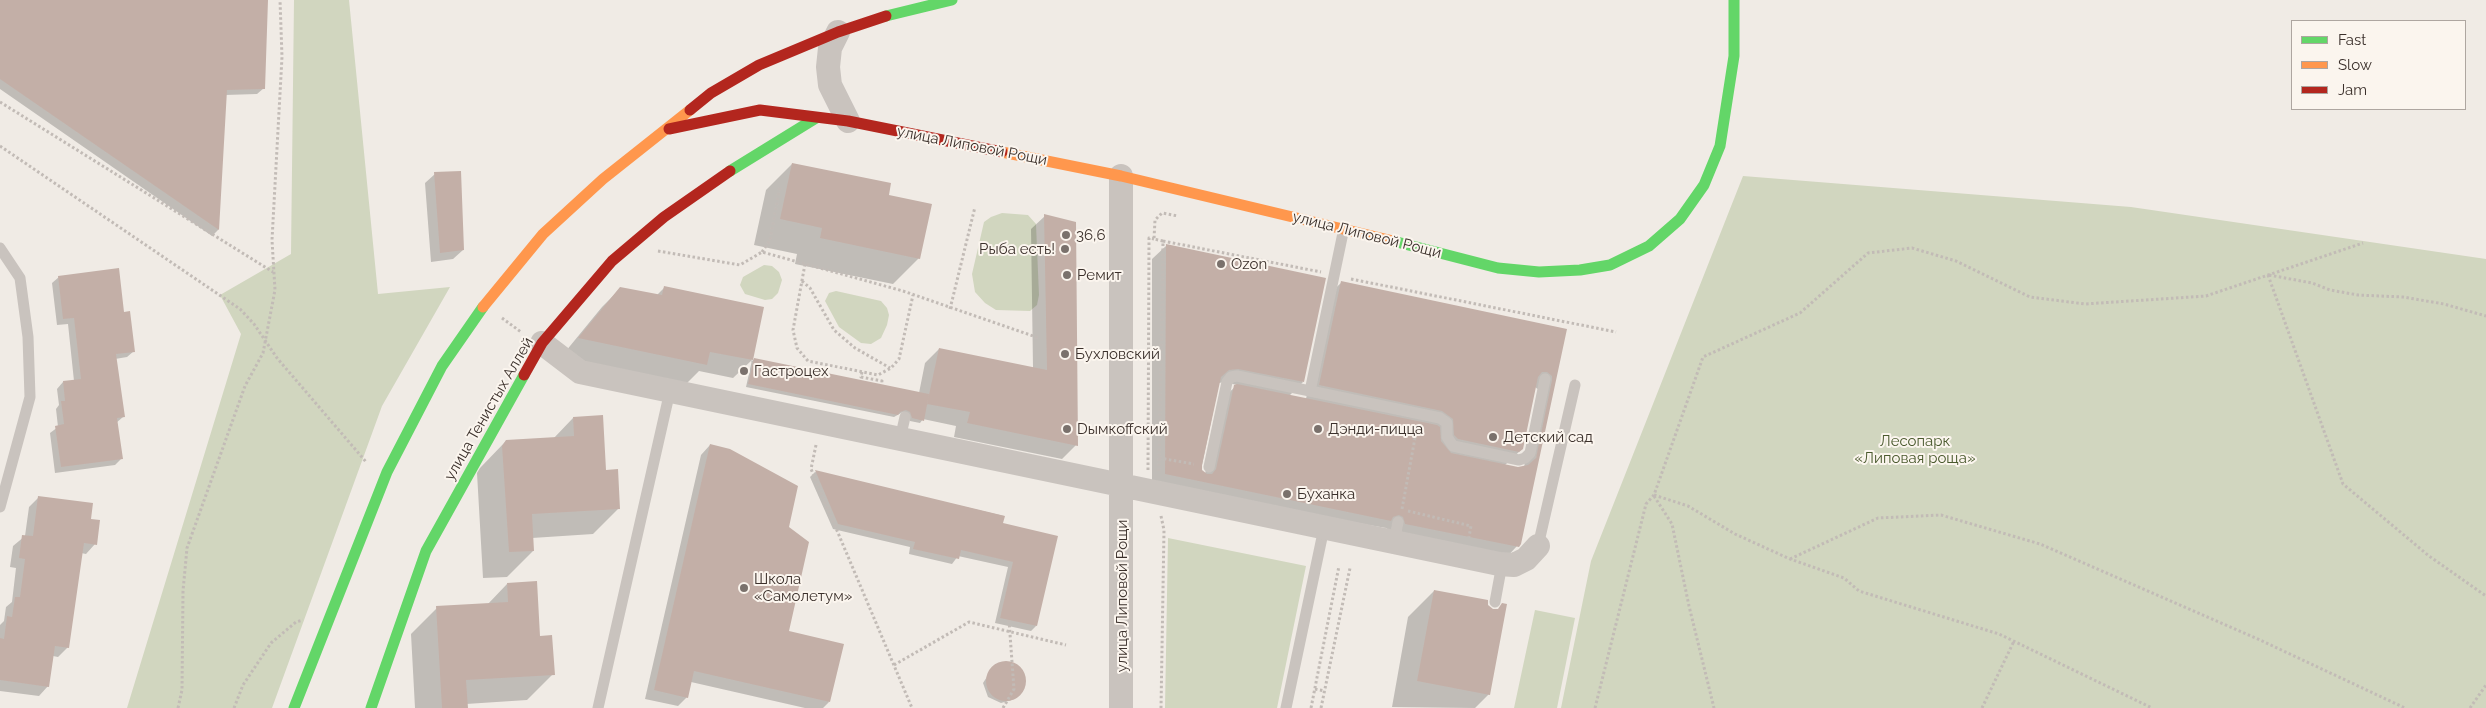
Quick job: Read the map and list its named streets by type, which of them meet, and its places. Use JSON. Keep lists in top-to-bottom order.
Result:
{
  "streets": {
    "street": ["улица Липовой Рощи", "улица Тенистых Аллей"]
  },
  "crossings": [
    ["улица Липовой Рощи", "улица Тенистых Аллей"]
  ],
  "parks": ["Лесопарк «Липовая роща»"],
  "places": [
    "36,6",
    "Рыба есть!",
    "Ozon",
    "Ремит",
    "Бухловский",
    "Гастроцех",
    "Dымкoffский",
    "Дэнди-пицца",
    "Детский сад",
    "Буханка",
    "Школа «Самолетум»"
  ],
  "legend": ["Fast", "Slow", "Jam"]
}
